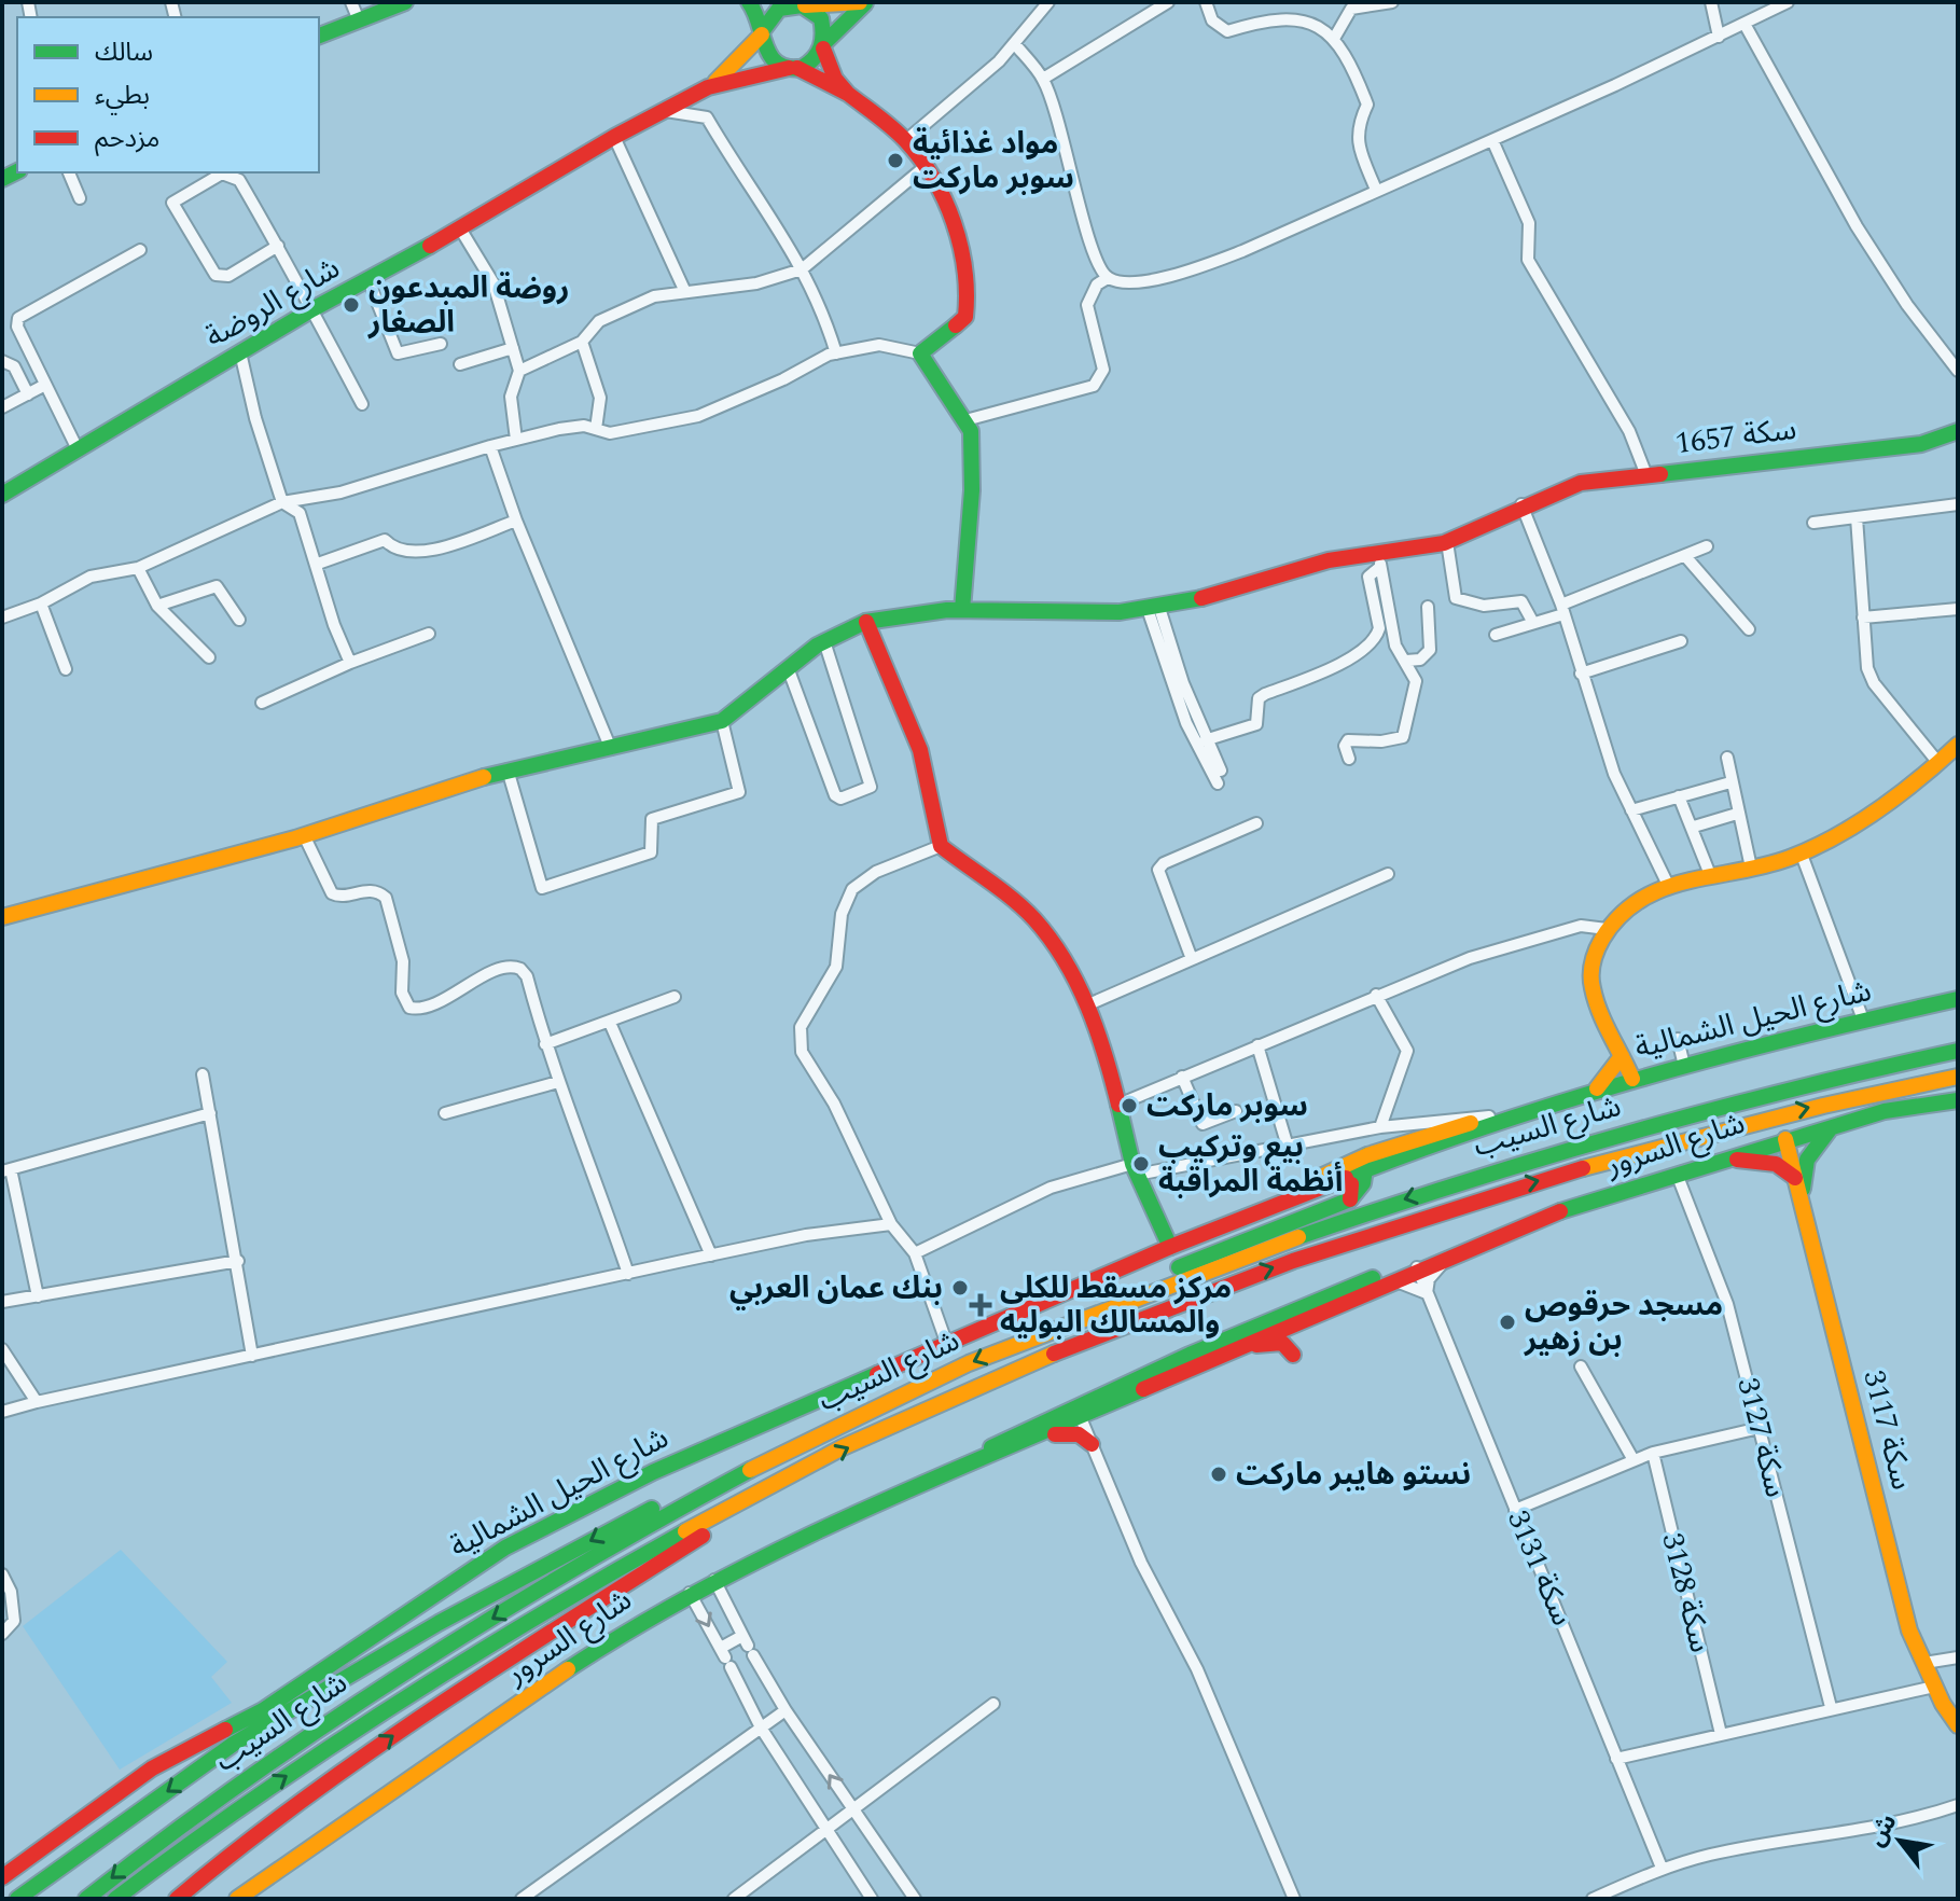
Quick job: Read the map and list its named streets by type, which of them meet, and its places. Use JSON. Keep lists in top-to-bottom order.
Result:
{
  "streets": {
    "main road": [
      "شارع الروضة",
      "سكة 1657",
      "شارع الحيل الشمالية",
      "شارع السيب",
      "شارع السرور",
      "سكة 3117"
    ],
    "street": ["سكة 3127", "سكة 3131", "سكة 3128"]
  },
  "crossings": [
    ["شارع السرور", "سكة 3117"],
    ["شارع السرور", "سكة 3127"],
    ["شارع السرور", "سكة 3131"]
  ],
  "places": {
    "other": [
      "مواد غذائية سوبر ماركت",
      "روضة المبدعون الصغار",
      "سوبر ماركت",
      "بيع وتركيب أنظمة المراقبة",
      "بنك عمان العربي",
      "مسجد حرقوص بن زهير",
      "نستو هايبر ماركت"
    ],
    "health": ["مركز مسقط للكلى والمسالك البوليه"]
  },
  "legend": ["سالك", "بطيء", "مزدحم"],
  "north": "top left"
}
